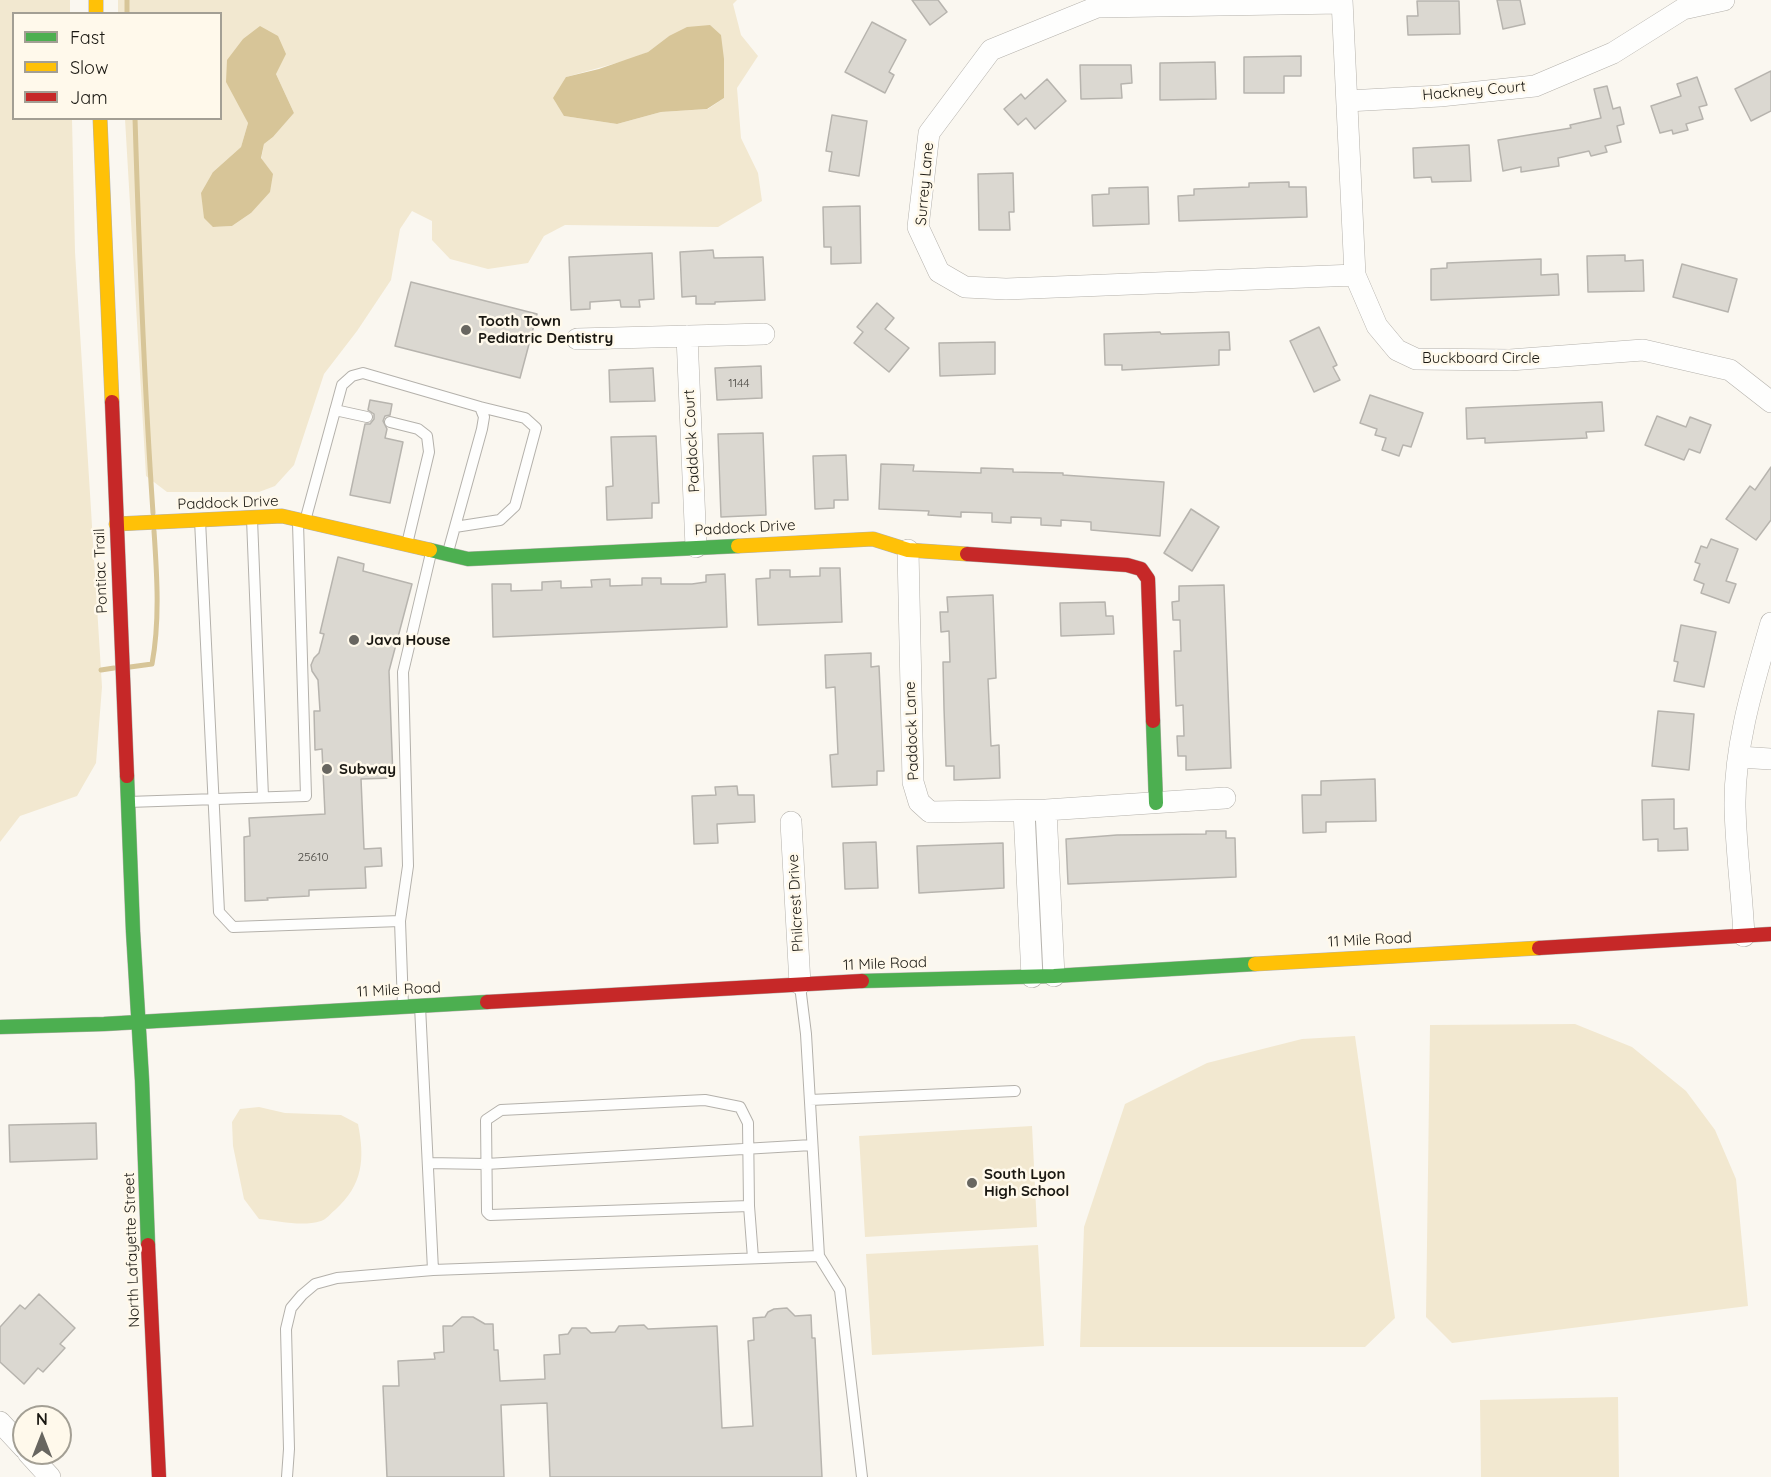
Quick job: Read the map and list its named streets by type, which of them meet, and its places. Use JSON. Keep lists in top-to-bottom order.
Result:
{
  "streets": {
    "street": [
      "Hackney Court",
      "Surrey Lane",
      "Buckboard Circle",
      "Paddock Court",
      "Paddock Drive",
      "Pontiac Trail",
      "Paddock Lane",
      "Philcrest Drive",
      "11 Mile Road",
      "North Lafayette Street"
    ]
  },
  "crossings": [
    ["Hackney Court", "Buckboard Circle"],
    ["Surrey Lane", "Buckboard Circle"],
    ["Paddock Court", "Paddock Drive"],
    ["Paddock Drive", "Pontiac Trail"],
    ["Paddock Drive", "Paddock Lane"],
    ["Pontiac Trail", "11 Mile Road"],
    ["Pontiac Trail", "North Lafayette Street"],
    ["Philcrest Drive", "11 Mile Road"],
    ["11 Mile Road", "North Lafayette Street"]
  ],
  "places": [
    "Tooth Town Pediatric Dentistry",
    "Java House",
    "Subway",
    "South Lyon High School"
  ],
  "house_numbers": ["1144", "25610"],
  "legend": ["Fast", "Slow", "Jam"],
  "north": "top"
}
